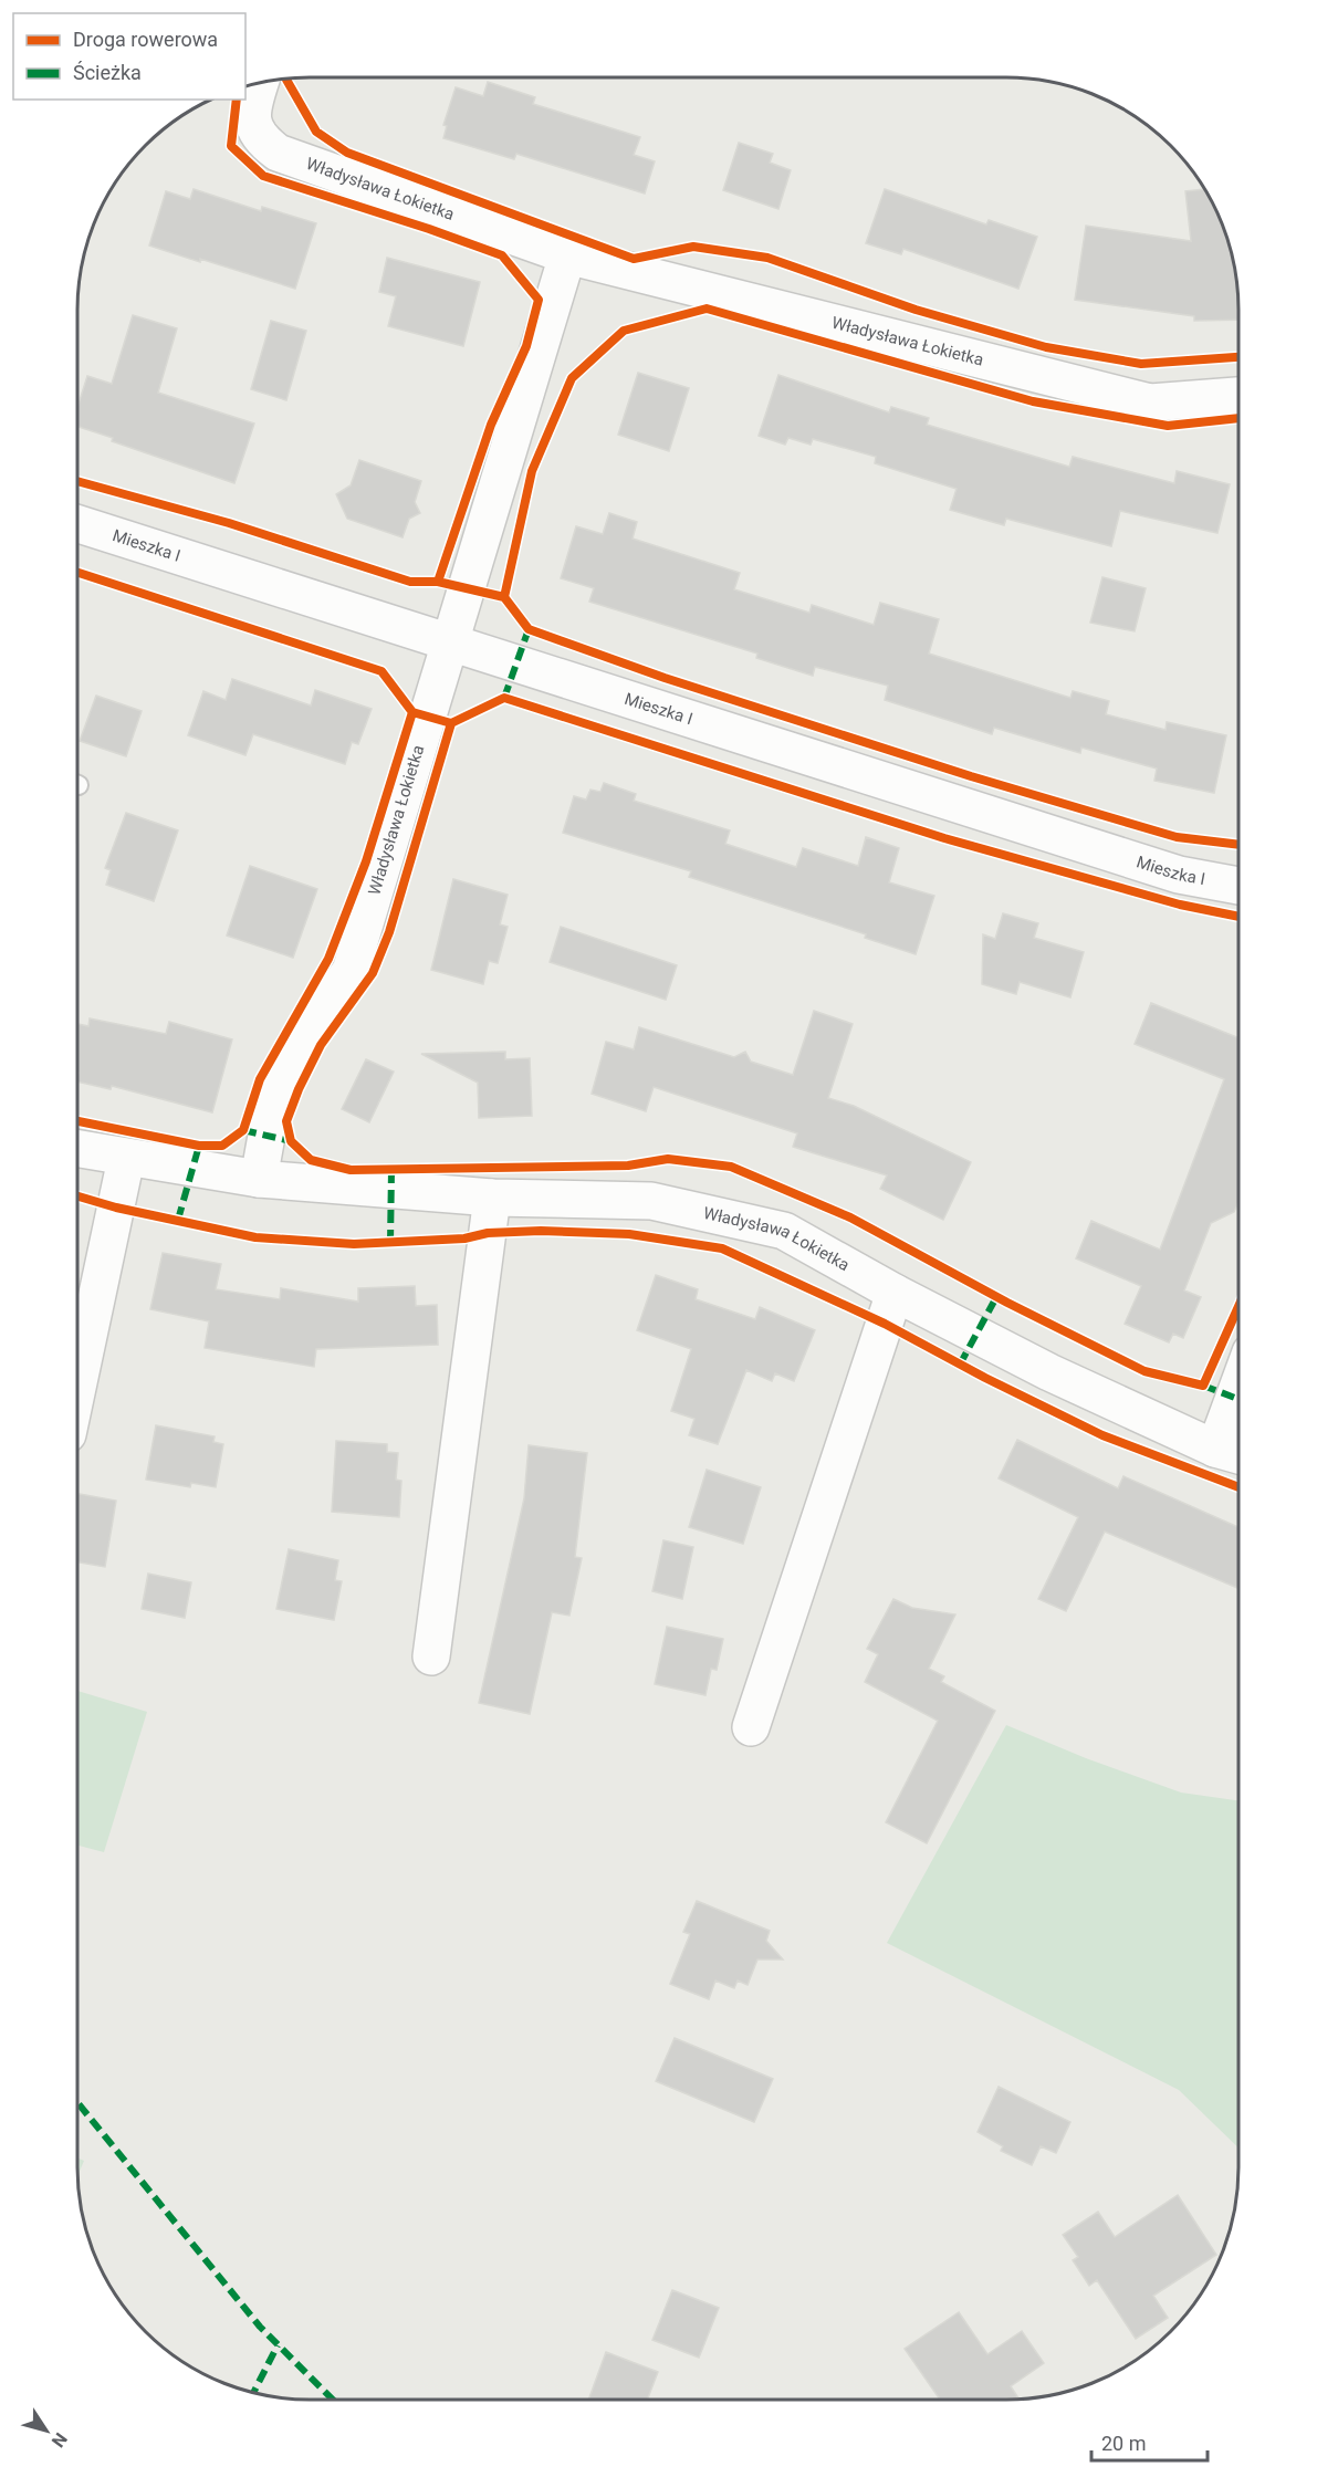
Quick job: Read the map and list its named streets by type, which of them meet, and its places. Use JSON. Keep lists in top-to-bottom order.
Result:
{
  "streets": {
    "street": ["Władysława Łokietka", "Mieszka I"]
  },
  "crossings": [
    ["Władysława Łokietka", "Mieszka I"]
  ],
  "legend": ["Droga rowerowa", "Ścieżka"],
  "scale_bar": "20 m",
  "north": "bottom right"
}
